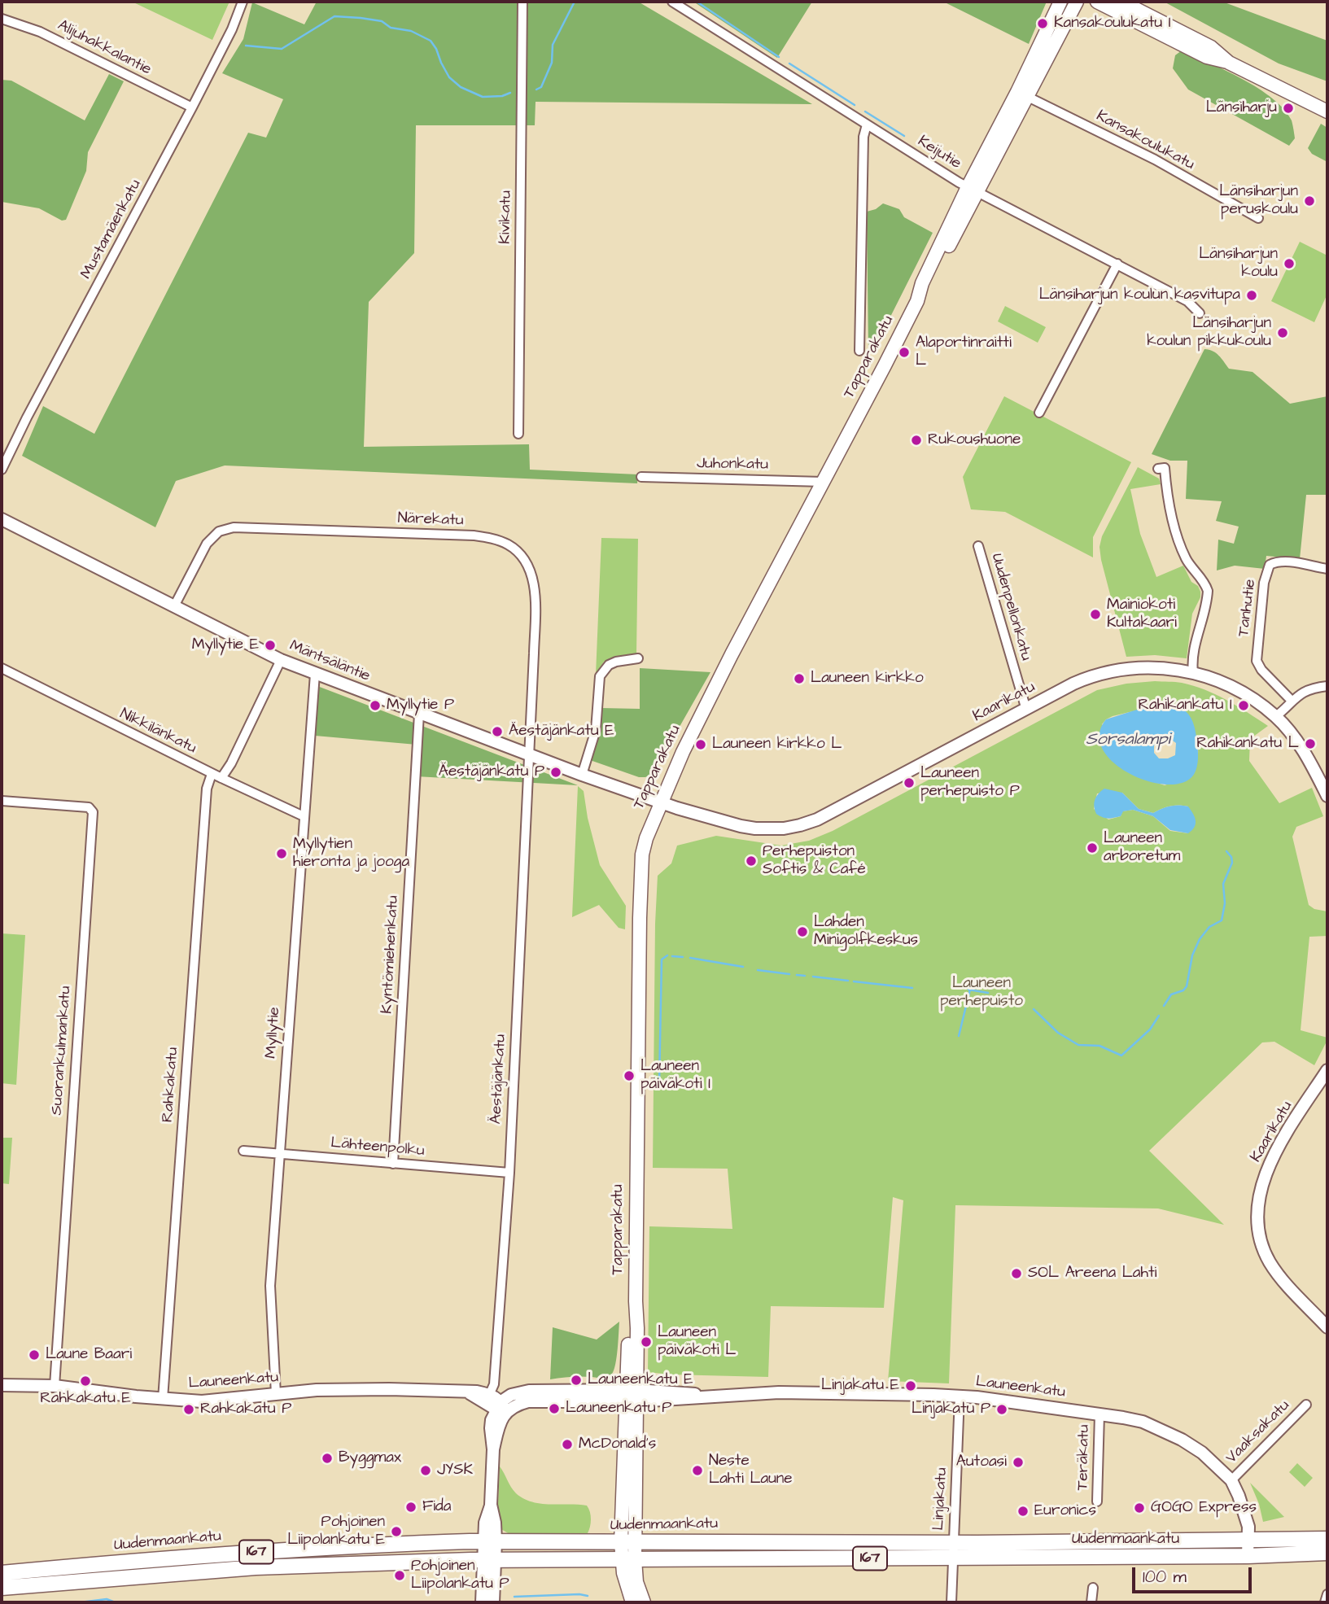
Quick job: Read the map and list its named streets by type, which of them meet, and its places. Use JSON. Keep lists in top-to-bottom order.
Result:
{
  "streets": {
    "main road": ["Tapparakatu", "Uudenmaankatu", "167"],
    "street": [
      "Alijuhakkalantie",
      "Kansakoulukatu",
      "Keijutie",
      "Kivikatu",
      "Mustamäenkatu",
      "Juhonkatu",
      "Närekatu",
      "Uudenpellonkatu",
      "Tanhutie",
      "Mäntsäläntie",
      "Kaarikatu",
      "Nikkilänkatu",
      "Kyntömiehenkatu",
      "Myllytie",
      "Suorankulmankatu",
      "Äestäjänkatu",
      "Rahkakatu",
      "Lähteenpolku",
      "Launeenkatu",
      "Vaaksakatu",
      "Teräkatu",
      "Linjakatu"
    ]
  },
  "crossings": [
    ["Alijuhakkalantie", "Mustamäenkatu"],
    ["Kansakoulukatu", "Tapparakatu"],
    ["Keijutie", "Tapparakatu"],
    ["Tapparakatu", "Juhonkatu"],
    ["Tapparakatu", "Mäntsäläntie"],
    ["Tapparakatu", "Kaarikatu"],
    ["Tapparakatu", "Launeenkatu"],
    ["Tapparakatu", "Uudenmaankatu"],
    ["Närekatu", "Mäntsäläntie"],
    ["Närekatu", "Äestäjänkatu"],
    ["Uudenpellonkatu", "Kaarikatu"],
    ["Mäntsäläntie", "Kaarikatu"],
    ["Mäntsäläntie", "Kyntömiehenkatu"],
    ["Mäntsäläntie", "Myllytie"],
    ["Mäntsäläntie", "Äestäjänkatu"],
    ["Nikkilänkatu", "Myllytie"],
    ["Nikkilänkatu", "Rahkakatu"],
    ["Kyntömiehenkatu", "Lähteenpolku"],
    ["Myllytie", "Lähteenpolku"],
    ["Myllytie", "Launeenkatu"],
    ["Suorankulmankatu", "Launeenkatu"],
    ["Äestäjänkatu", "Lähteenpolku"],
    ["Äestäjänkatu", "Launeenkatu"],
    ["Rahkakatu", "Launeenkatu"],
    ["Launeenkatu", "Vaaksakatu"],
    ["Launeenkatu", "Teräkatu"],
    ["Launeenkatu", "Linjakatu"],
    ["Launeenkatu", "Uudenmaankatu"],
    ["Linjakatu", "Uudenmaankatu"]
  ],
  "water": ["Sorsalampi"],
  "parks": ["Launeen perhepuisto"],
  "places": [
    "Kansakoulukatu I",
    "Länsiharju",
    "Länsiharjun peruskoulu",
    "Länsiharjun koulu",
    "Länsiharjun koulun kasvitupa",
    "Länsiharjun koulun pikkukoulu",
    "Alaportinraitti L",
    "Rukoushuone",
    "Mainiokoti Kultakaari",
    "Myllytie E",
    "Launeen kirkko",
    "Myllytie P",
    "Rahikankatu I",
    "Äestäjänkatu E",
    "Rahikankatu L",
    "Launeen kirkko L",
    "Äestäjänkatu P",
    "Launeen perhepuisto P",
    "Launeen arboretum",
    "Myllytien hieronta ja jooga",
    "Perhepuiston Softis & Café",
    "Lahden Minigolfkeskus",
    "Launeen päiväkoti I",
    "SOL Areena Lahti",
    "Launeen päiväkoti L",
    "Laune Baari",
    "Launeenkatu E",
    "Rahkakatu E",
    "Linjakatu E",
    "Launeenkatu P",
    "Rahkakatu P",
    "Linjakatu P",
    "McDonald's",
    "Byggmax",
    "Autoasi",
    "JYSK",
    "Neste Lahti Laune",
    "Fida",
    "GOGO Express",
    "Euronics",
    "Pohjoinen Liipolankatu E",
    "Pohjoinen Liipolankatu P"
  ],
  "scale_bar": "100 m"
}
